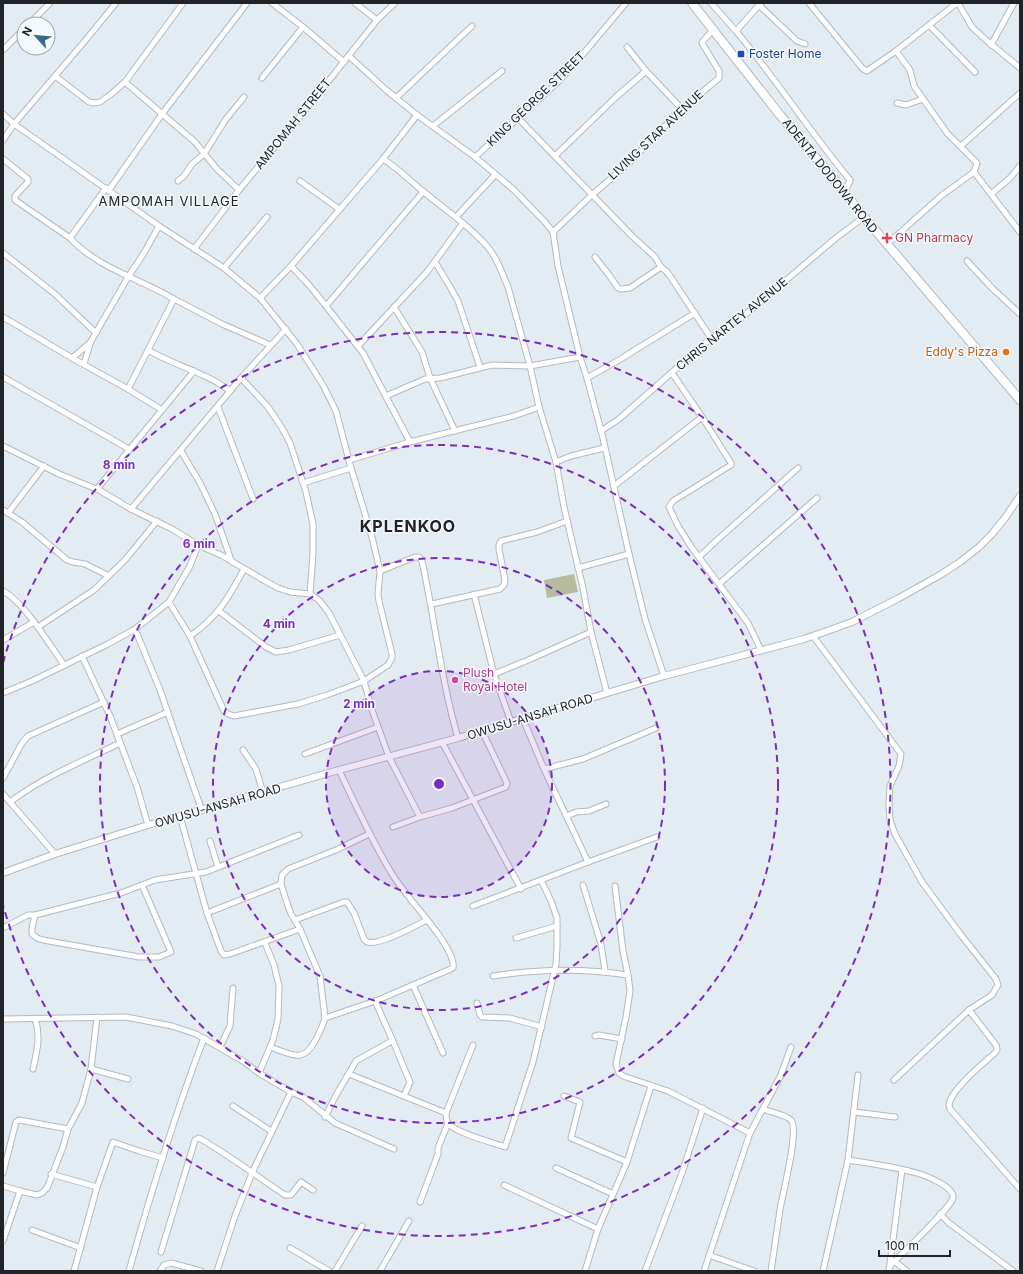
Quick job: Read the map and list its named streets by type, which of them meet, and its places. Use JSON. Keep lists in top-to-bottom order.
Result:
{
  "streets": {
    "main road": ["ADENTA DODOWA ROAD"],
    "street": [
      "KING GEORGE STREET",
      "AMPOMAH STREET",
      "LIVING STAR AVENUE",
      "CHRIS NARTEY AVENUE",
      "OWUSU-ANSAH ROAD"
    ]
  },
  "crossings": [
    ["LIVING STAR AVENUE", "ADENTA DODOWA ROAD"],
    ["ADENTA DODOWA ROAD", "CHRIS NARTEY AVENUE"]
  ],
  "districts": ["AMPOMAH VILLAGE", "KPLENKOO"],
  "places": {
    "transit": ["Foster Home"],
    "health": ["GN Pharmacy"],
    "other": ["Eddy's Pizza", "Plush Royal Hotel"]
  },
  "scale_bar": "100 m",
  "north": "top left",
  "rings": [
    "8 min",
    "6 min",
    "4 min",
    "2 min"
  ]
}
